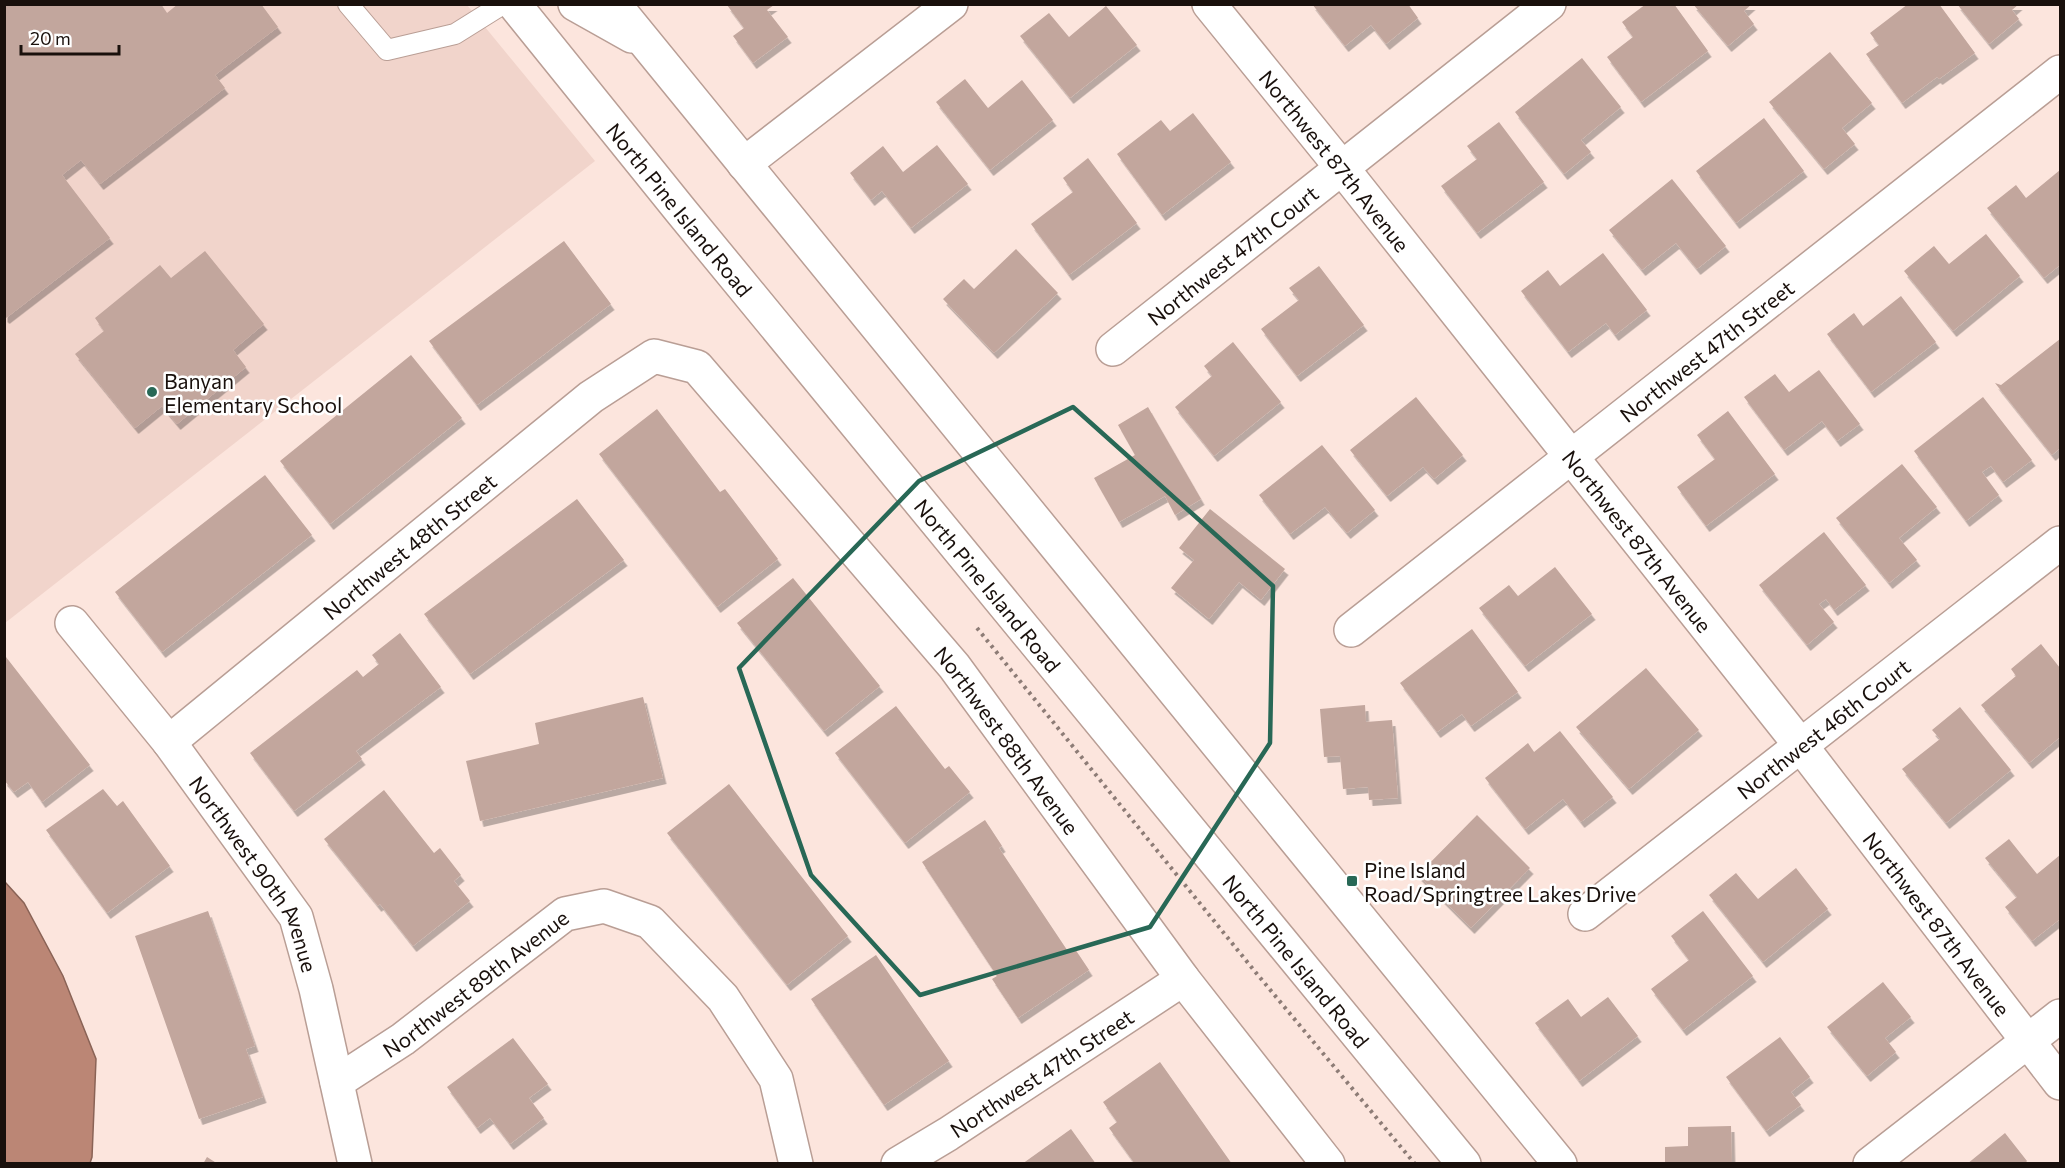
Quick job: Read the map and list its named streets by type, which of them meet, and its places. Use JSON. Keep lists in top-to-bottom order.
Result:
{
  "streets": {
    "street": [
      "Northwest 87th Avenue",
      "North Pine Island Road",
      "Northwest 47th Court",
      "Northwest 47th Street",
      "Northwest 48th Street",
      "Northwest 46th Court",
      "Northwest 88th Avenue",
      "Northwest 90th Avenue",
      "Northwest 89th Avenue"
    ]
  },
  "crossings": [
    ["Northwest 87th Avenue", "Northwest 47th Court"],
    ["Northwest 87th Avenue", "Northwest 47th Street"],
    ["Northwest 87th Avenue", "Northwest 46th Court"],
    ["Northwest 47th Street", "Northwest 88th Avenue"],
    ["Northwest 48th Street", "Northwest 88th Avenue"],
    ["Northwest 48th Street", "Northwest 90th Avenue"],
    ["Northwest 90th Avenue", "Northwest 89th Avenue"]
  ],
  "places": {
    "other": ["Banyan Elementary School"],
    "transit": ["Pine Island Road/Springtree Lakes Drive"]
  },
  "scale_bar": "20 m"
}
